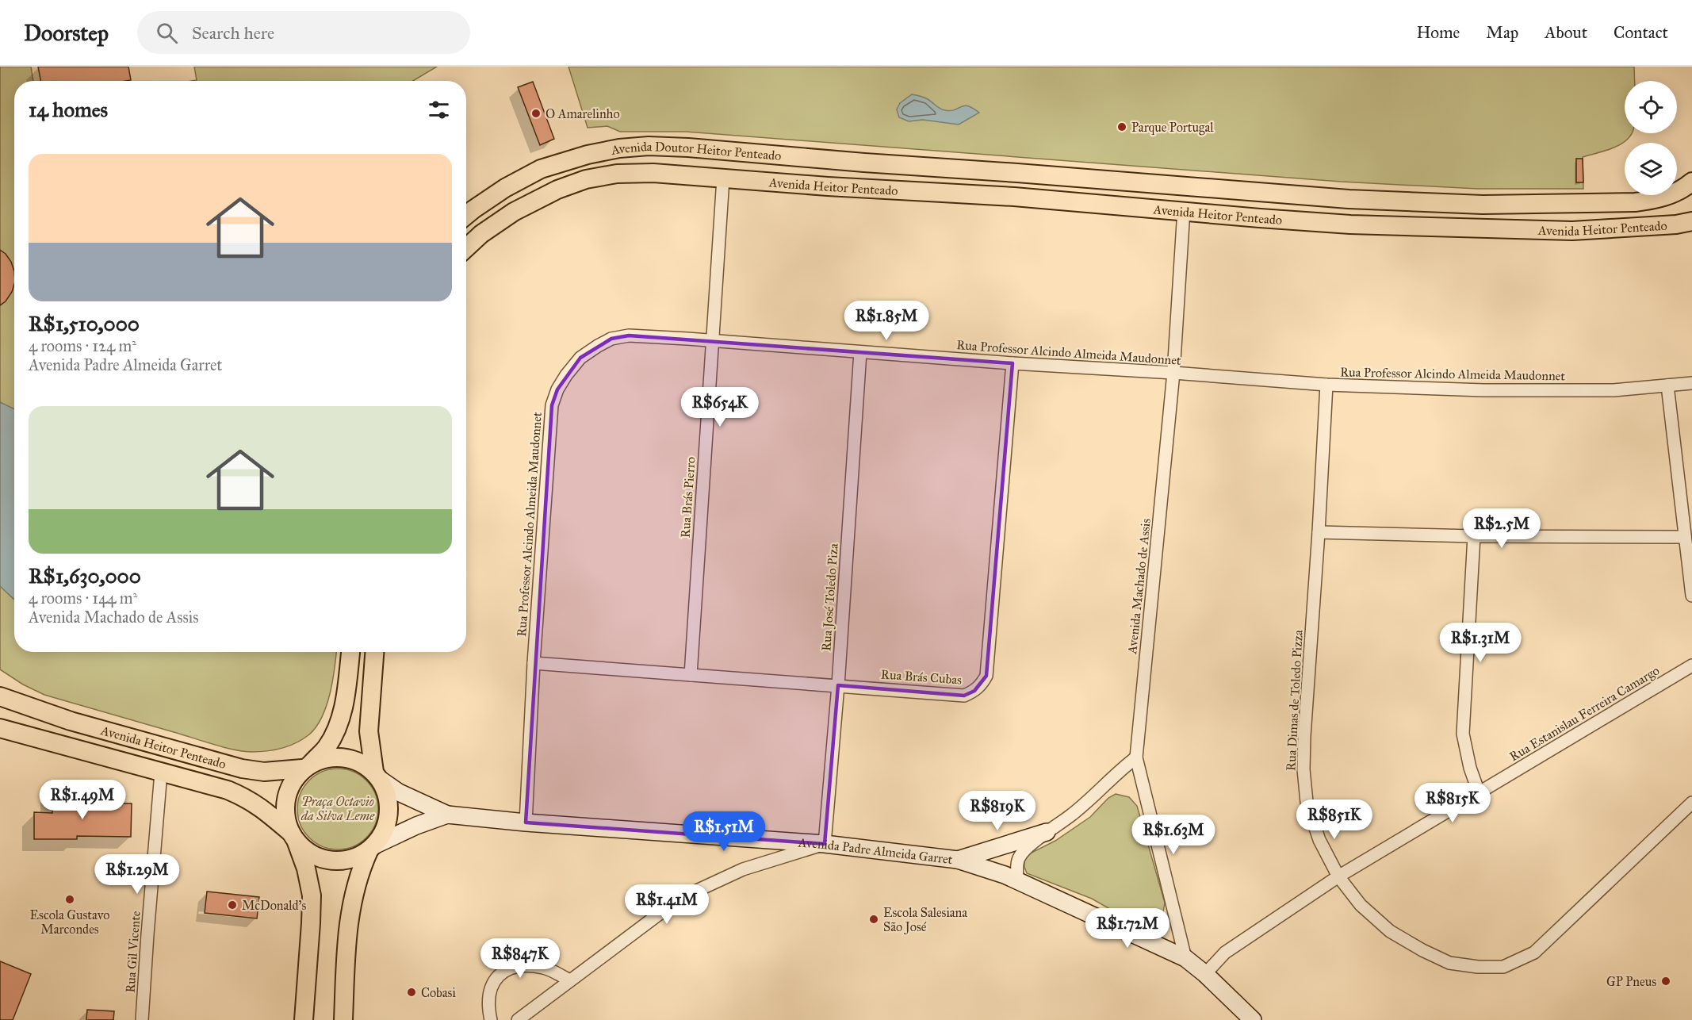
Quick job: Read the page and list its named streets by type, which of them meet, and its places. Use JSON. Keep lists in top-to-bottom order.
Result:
{
  "streets": {
    "main road": ["Avenida Doutor Heitor Penteado", "Avenida Heitor Penteado"],
    "street": [
      "Rua Professor Alcindo Almeida Maudonnet",
      "Rua Brás Pierro",
      "Avenida Machado de Assis",
      "Rua José Toledo Piza",
      "Rua Brás Cubas",
      "Rua Dimas de Toledo Pizza",
      "Rua Estanislau Ferreira Camargo",
      "Avenida Padre Almeida Garret",
      "Rua Gil Vicente"
    ]
  },
  "crossings": [
    ["Avenida Doutor Heitor Penteado", "Avenida Heitor Penteado"],
    ["Avenida Doutor Heitor Penteado", "Rua Brás Pierro"],
    ["Avenida Heitor Penteado", "Avenida Machado de Assis"],
    ["Avenida Heitor Penteado", "Avenida Padre Almeida Garret"],
    ["Rua Professor Alcindo Almeida Maudonnet", "Rua Brás Pierro"],
    ["Rua Professor Alcindo Almeida Maudonnet", "Avenida Machado de Assis"],
    ["Rua Professor Alcindo Almeida Maudonnet", "Rua José Toledo Piza"],
    ["Rua Professor Alcindo Almeida Maudonnet", "Rua Brás Cubas"],
    ["Rua Professor Alcindo Almeida Maudonnet", "Rua Dimas de Toledo Pizza"],
    ["Rua Professor Alcindo Almeida Maudonnet", "Avenida Padre Almeida Garret"],
    ["Rua Brás Pierro", "Rua Brás Cubas"],
    ["Avenida Machado de Assis", "Avenida Padre Almeida Garret"],
    ["Rua José Toledo Piza", "Rua Brás Cubas"],
    ["Rua José Toledo Piza", "Avenida Padre Almeida Garret"],
    ["Rua Dimas de Toledo Pizza", "Rua Estanislau Ferreira Camargo"],
    ["Rua Estanislau Ferreira Camargo", "Avenida Padre Almeida Garret"]
  ],
  "parks": ["Praça Octavio da Silva Leme"],
  "places": [
    "O Amarelinho",
    "Parque Portugal",
    "Escola Gustavo Marcondes",
    "McDonald's",
    "Escola Salesiana São José",
    "GP Pneus",
    "Cobasi"
  ],
  "page": {
    "header": "Doorstep",
    "search": "Search here",
    "nav": [
      "Home",
      "Map",
      "About",
      "Contact"
    ],
    "heading": "14 homes",
    "list": [
      {
        "name": "R$1,510,000",
        "note": "4 rooms · 124 m² · Avenida Padre Almeida Garret"
      },
      {
        "name": "R$1,630,000",
        "note": "4 rooms · 144 m² · Avenida Machado de Assis"
      }
    ],
    "price": [
      "R$1.85M",
      "R$654K",
      "R$2.5M",
      "R$1.31M",
      "R$1.49M",
      "R$815K",
      "R$819K",
      "R$851K",
      "R$1.51M",
      "R$1.63M",
      "R$1.29M",
      "R$1.41M",
      "R$1.72M",
      "R$847K"
    ]
  }
}
